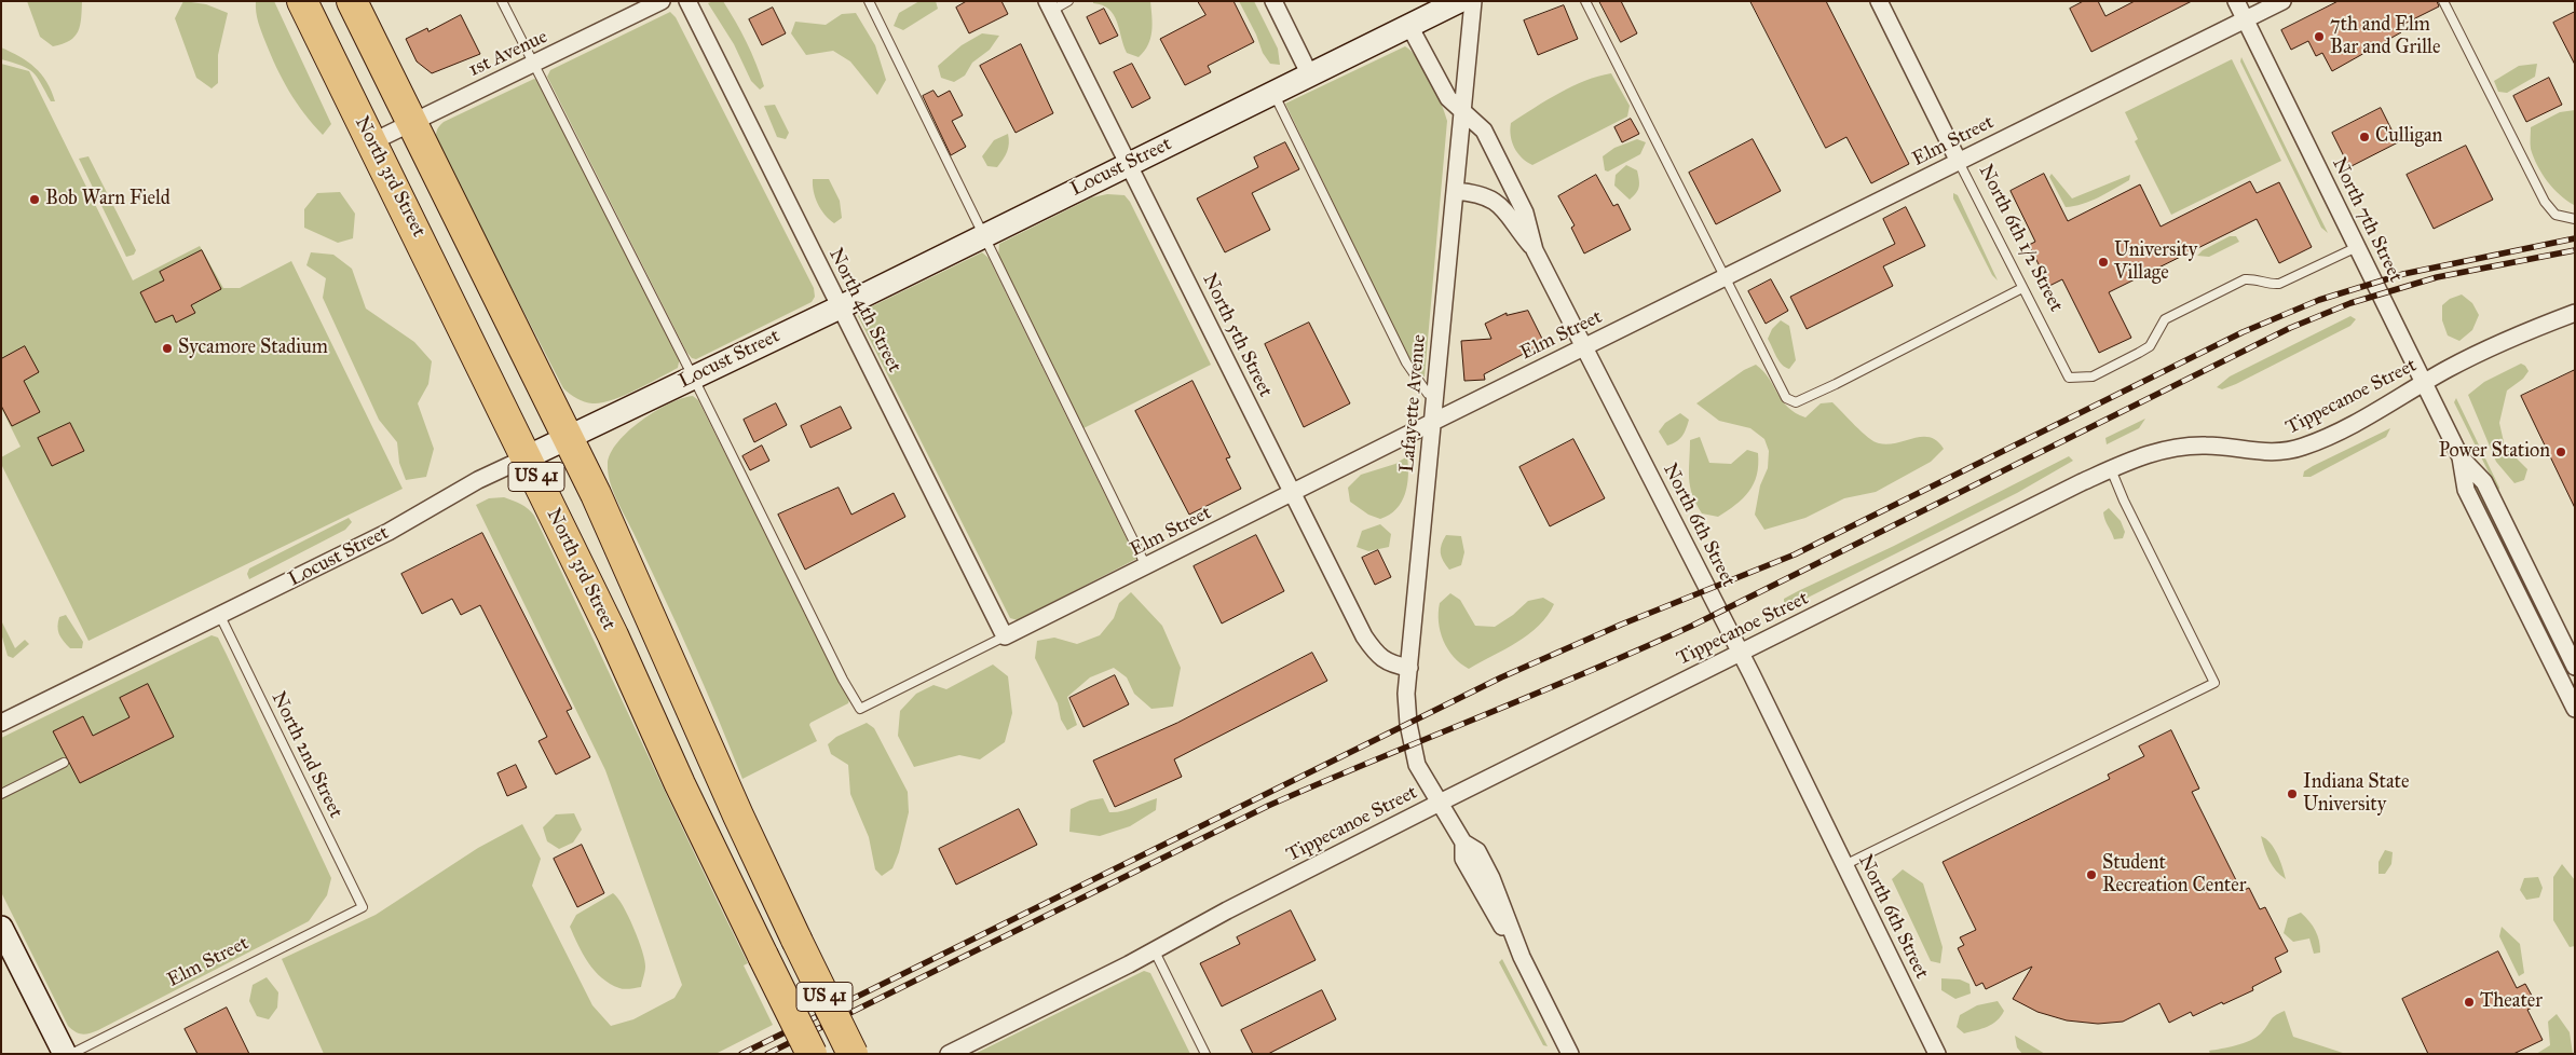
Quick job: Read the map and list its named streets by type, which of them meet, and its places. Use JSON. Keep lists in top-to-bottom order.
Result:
{
  "streets": {
    "highway": ["North 3rd Street", "US 41"],
    "street": [
      "1st Avenue",
      "Elm Street",
      "Locust Street",
      "North 7th Street",
      "North 6th 1/2 Street",
      "North 4th Street",
      "North 5th Street",
      "Tippecanoe Street",
      "Lafayette Avenue",
      "North 6th Street"
    ],
    "lane": ["North 2nd Street"]
  },
  "crossings": [
    ["1st Avenue", "North 3rd Street"],
    ["1st Avenue", "US 41"],
    ["Elm Street", "Locust Street"],
    ["Elm Street", "North 7th Street"],
    ["Elm Street", "North 6th 1/2 Street"],
    ["Elm Street", "North 4th Street"],
    ["Elm Street", "North 5th Street"],
    ["Elm Street", "Lafayette Avenue"],
    ["Elm Street", "North 6th Street"],
    ["Elm Street", "North 2nd Street"],
    ["Locust Street", "North 3rd Street"],
    ["Locust Street", "North 4th Street"],
    ["Locust Street", "North 5th Street"],
    ["Locust Street", "US 41"],
    ["Locust Street", "North 6th Street"],
    ["Locust Street", "North 2nd Street"],
    ["North 7th Street", "North 6th 1/2 Street"],
    ["North 7th Street", "Tippecanoe Street"],
    ["North 5th Street", "Lafayette Avenue"],
    ["Tippecanoe Street", "Lafayette Avenue"],
    ["Tippecanoe Street", "North 6th Street"],
    ["Lafayette Avenue", "North 6th Street"]
  ],
  "places": [
    "7th and Elm Bar and Grille",
    "Culligan",
    "Bob Warn Field",
    "University Village",
    "Sycamore Stadium",
    "Power Station",
    "Indiana State University",
    "Student Recreation Center",
    "Theater"
  ]
}
